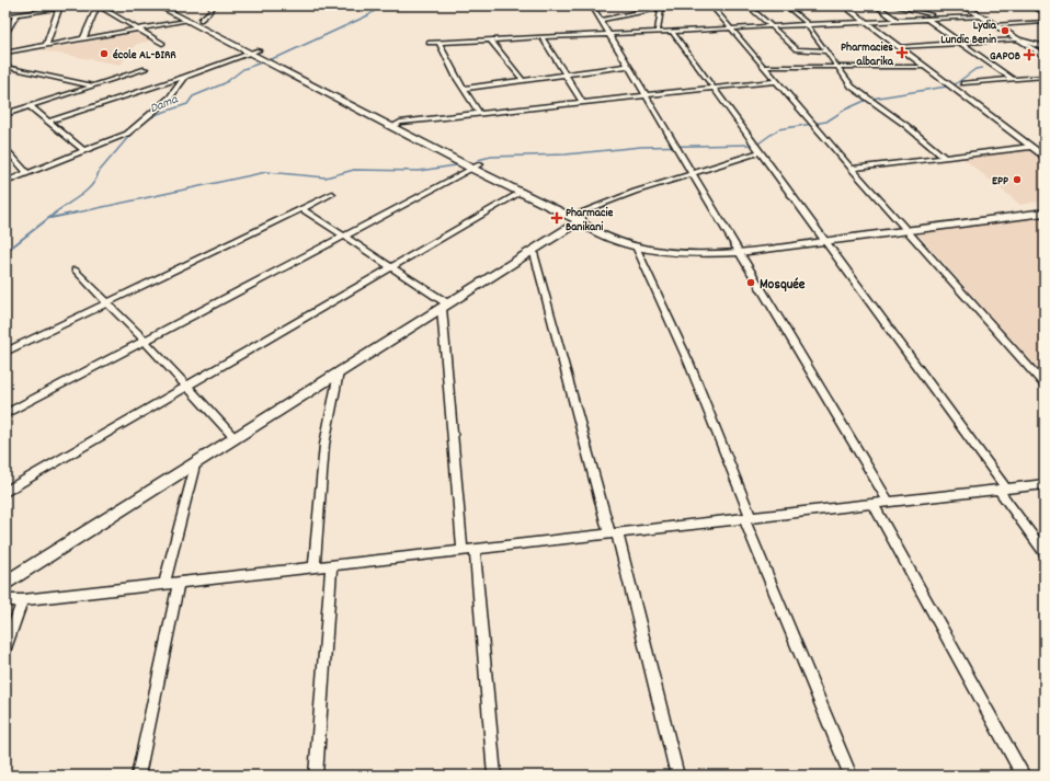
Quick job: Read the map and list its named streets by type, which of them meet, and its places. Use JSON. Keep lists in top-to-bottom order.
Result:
{
  "water": ["Dama"],
  "places": {
    "other": [
      "Lydia Lundic Benin",
      "école AL-BIRR",
      "EPP",
      "Mosquée"
    ],
    "health": ["Pharmacies albarika", "GAPOB", "Pharmacie Banikani"]
  }
}
